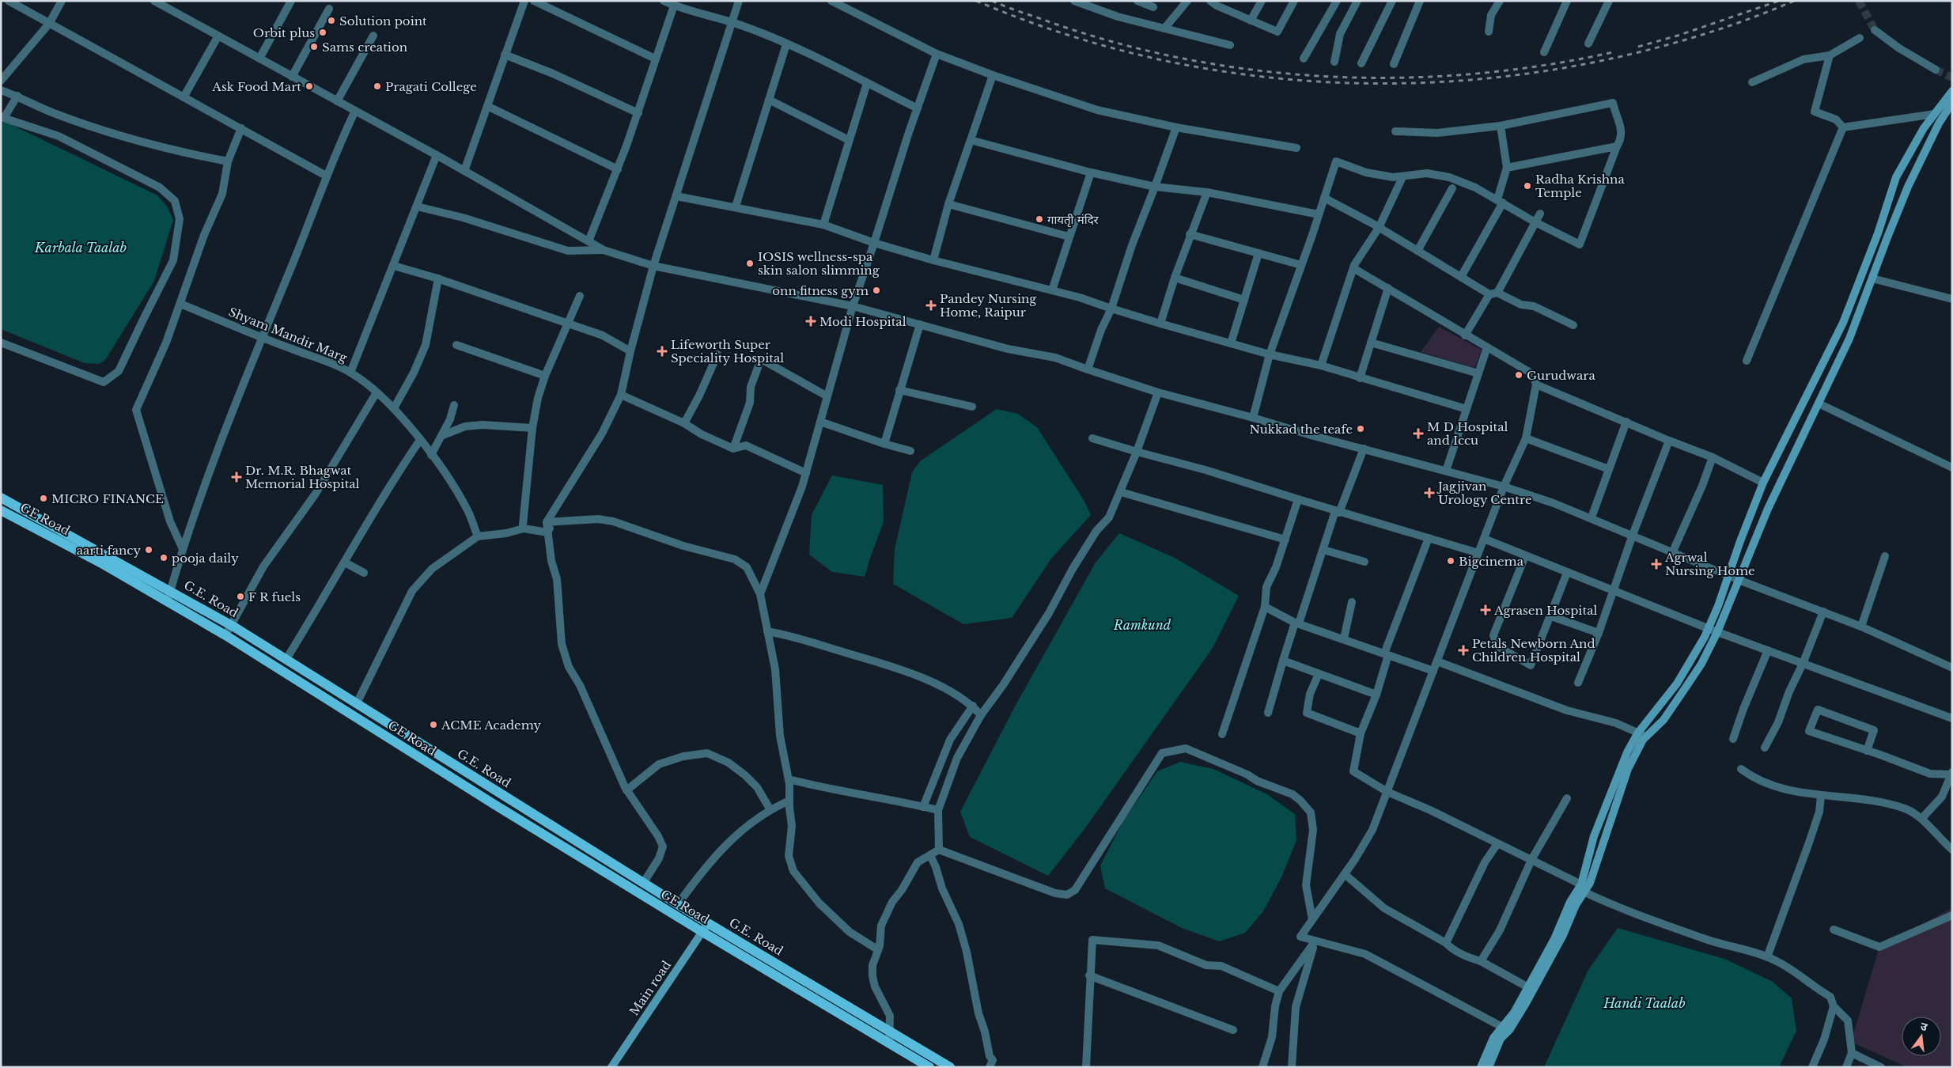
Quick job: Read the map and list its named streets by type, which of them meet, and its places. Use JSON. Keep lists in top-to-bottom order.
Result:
{
  "streets": {
    "main road": ["GE Road", "G.E. Road"],
    "street": ["Shyam Mandir Marg", "Main road"]
  },
  "crossings": [
    ["GE Road", "Main road"],
    ["G.E. Road", "Main road"]
  ],
  "water": ["Karbala Taalab", "Ramkund", "Handi Taalab"],
  "places": {
    "other": [
      "Solution point",
      "Orbit plus",
      "Sams creation",
      "Ask Food Mart",
      "Pragati College",
      "Radha Krishna Temple",
      "गायतृी मंदिर",
      "IOSIS wellness-spa skin salon slimming",
      "onn fitness gym",
      "Gurudwara",
      "Nukkad the teafe",
      "MICRO FINANCE",
      "aarti fancy",
      "pooja daily",
      "Bigcinema",
      "F R fuels",
      "ACME Academy"
    ],
    "health": [
      "Pandey Nursing Home, Raipur",
      "Modi Hospital",
      "Lifeworth Super Speciality Hospital",
      "M D Hospital and Iccu",
      "Dr. M.R. Bhagwat Memorial Hospital",
      "Jagjivan Urology Centre",
      "Agrwal Nursing Home",
      "Agrasen Hospital",
      "Petals Newborn And Children Hospital"
    ]
  },
  "north": "top"
}
